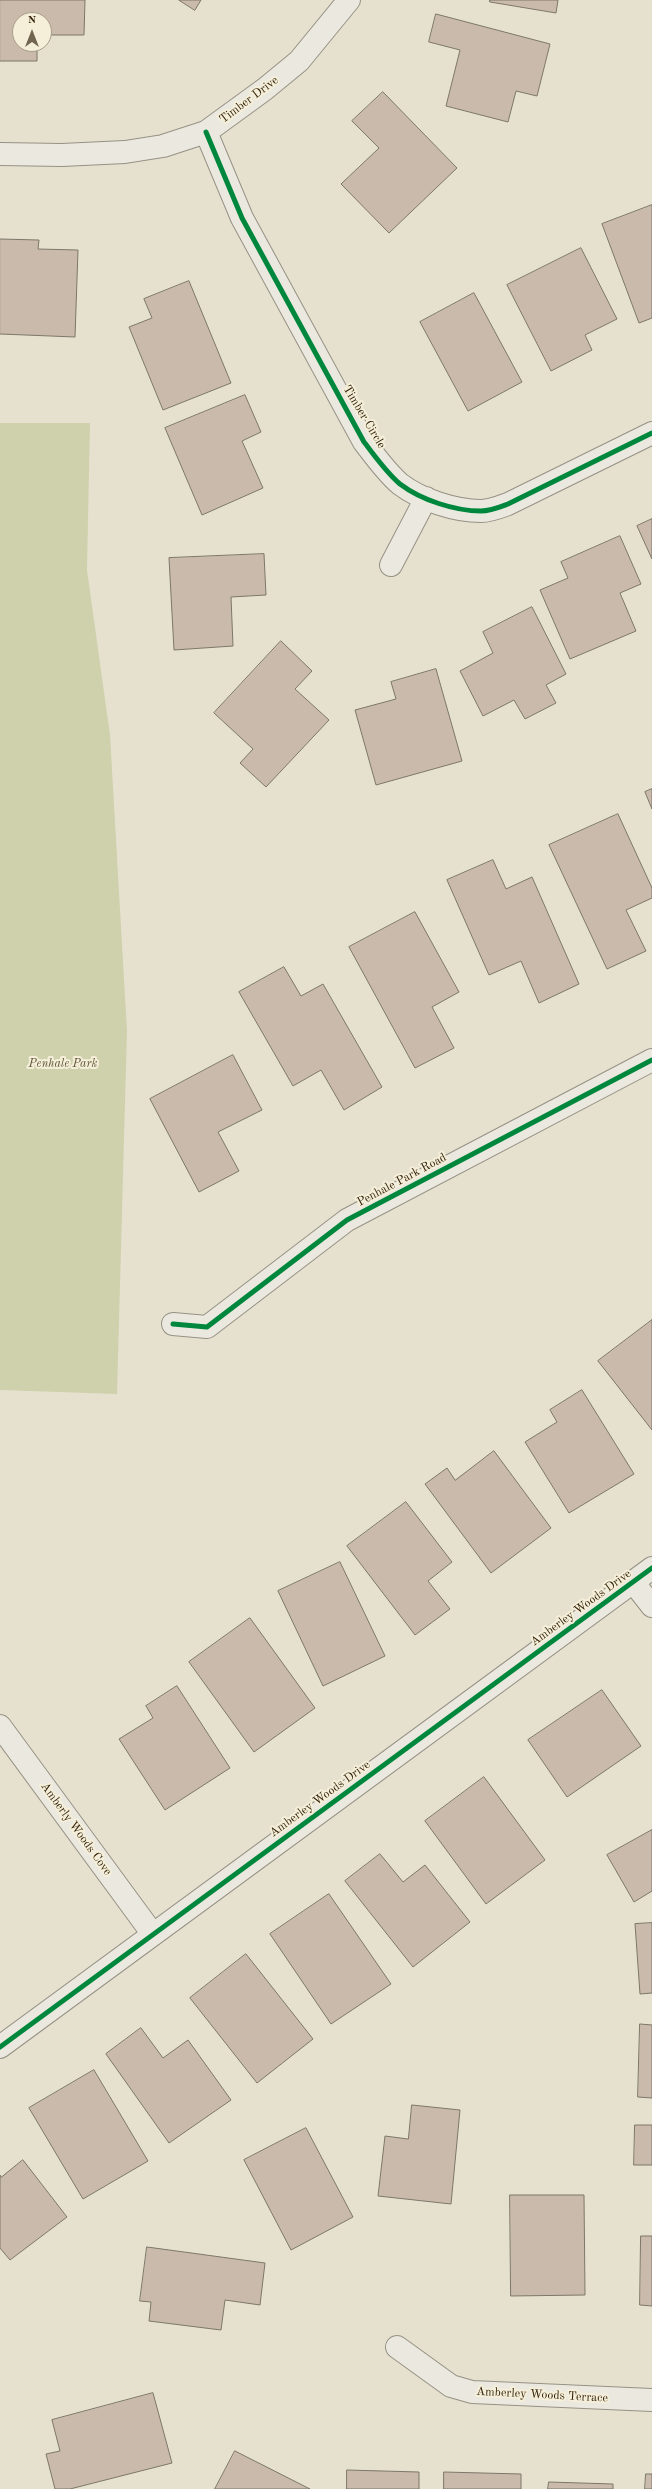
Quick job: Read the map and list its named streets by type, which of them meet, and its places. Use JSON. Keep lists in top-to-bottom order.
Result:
{
  "streets": {
    "street": [
      "Timber Drive",
      "Timber Circle",
      "Penhale Park Road",
      "Amberley Woods Drive",
      "Amberly Woods Cove",
      "Amberley Woods Terrace"
    ]
  },
  "crossings": [
    ["Timber Drive", "Timber Circle"],
    ["Amberley Woods Drive", "Amberly Woods Cove"]
  ],
  "parks": ["Penhale Park"],
  "north": "top"
}
